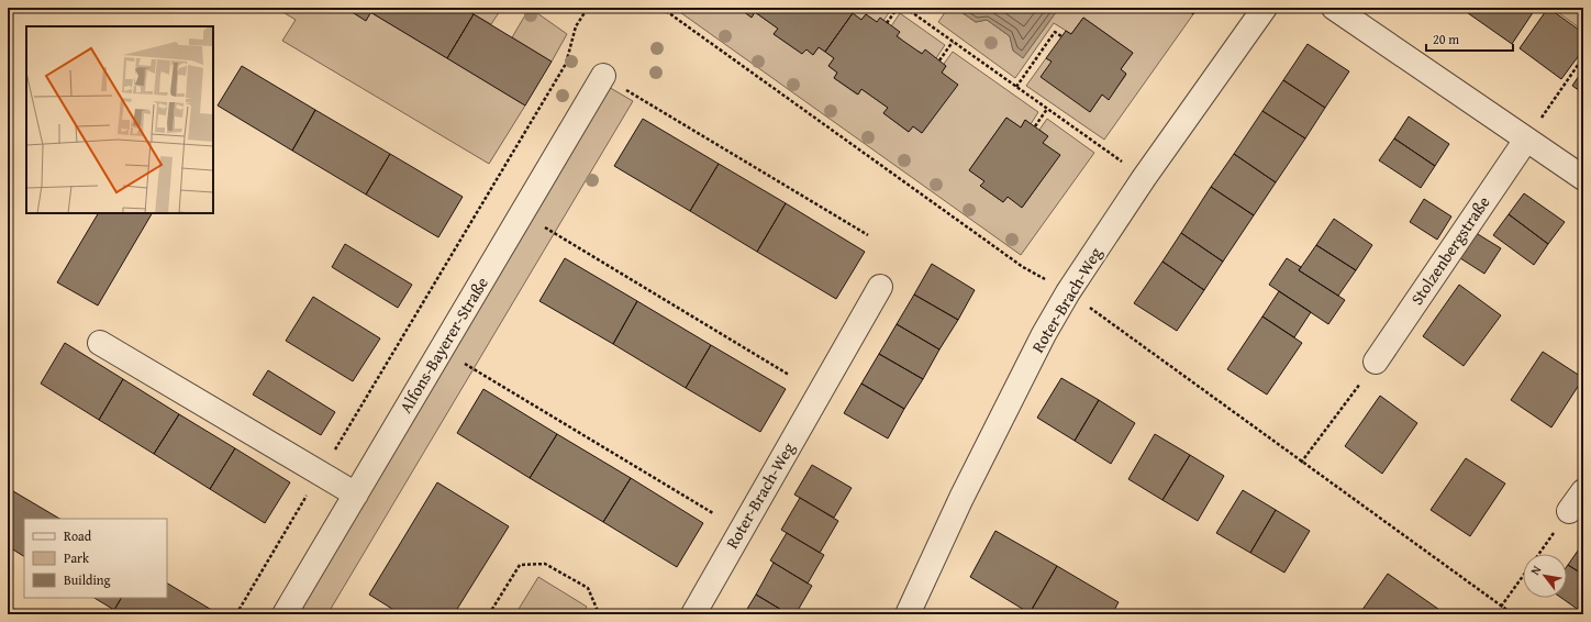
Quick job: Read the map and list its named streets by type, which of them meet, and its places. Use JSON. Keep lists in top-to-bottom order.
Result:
{
  "streets": {
    "street": ["Stolzenbergstraße", "Roter-Brach-Weg", "Alfons-Bayerer-Straße"]
  },
  "legend": ["Road", "Park", "Building"],
  "scale_bar": "20 m",
  "north": "top left"
}
